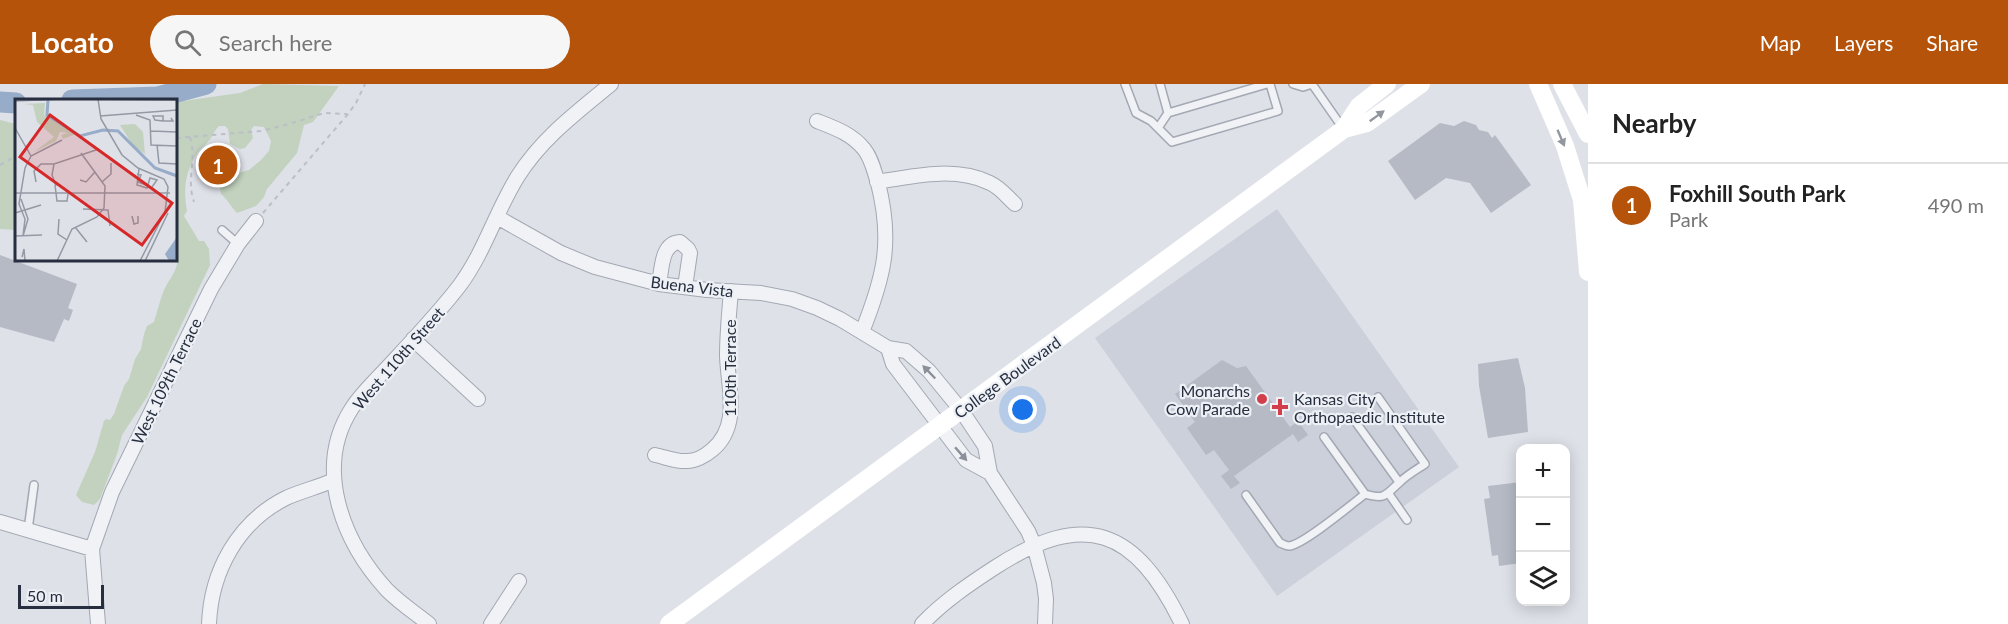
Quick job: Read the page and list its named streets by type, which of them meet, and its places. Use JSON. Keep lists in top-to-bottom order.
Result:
{
  "streets": {
    "main road": ["College Boulevard"],
    "street": [
      "Buena Vista",
      "West 110th Street",
      "110th Terrace",
      "West 109th Terrace"
    ]
  },
  "crossings": [
    ["Buena Vista", "West 110th Street"],
    ["Buena Vista", "110th Terrace"],
    ["Buena Vista", "College Boulevard"]
  ],
  "places": {
    "other": ["Monarchs Cow Parade"],
    "health": ["Kansas City Orthopaedic Institute"]
  },
  "scale_bar": "50 m",
  "page": {
    "header": "Locato",
    "search": "Search here",
    "nav": ["Map", "Layers", "Share"],
    "heading": "Nearby",
    "pins": "1",
    "list": [
      {
        "mark": "1",
        "name": "Foxhill South Park",
        "note": "Park",
        "value": "490 m"
      }
    ],
    "map_buttons": ["+", "−"],
    "scale": "50 m"
  }
}
